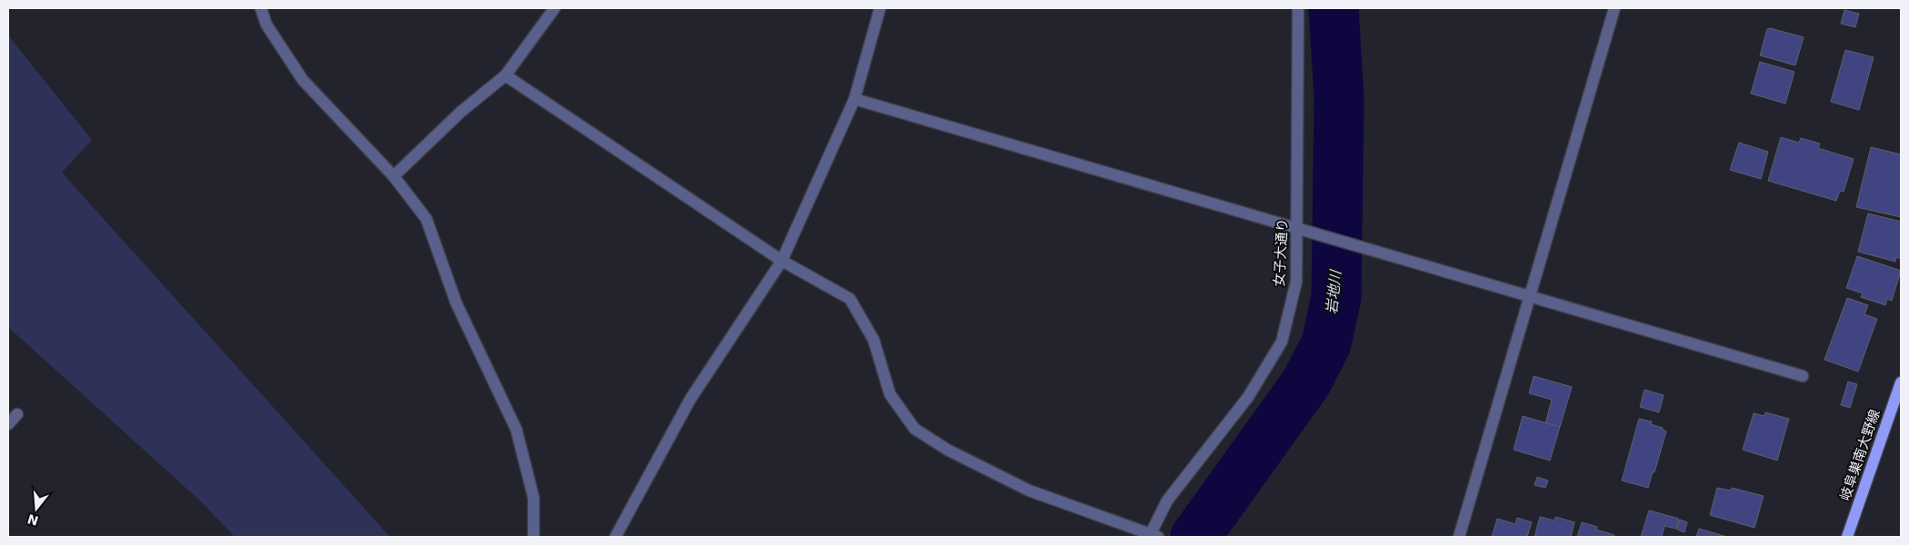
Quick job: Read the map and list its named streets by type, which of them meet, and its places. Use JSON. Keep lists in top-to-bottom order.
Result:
{
  "streets": {
    "main road": ["岐阜巣南大野線"],
    "street": ["女子大通り"]
  },
  "water": ["岩地川"],
  "north": "bottom"
}
